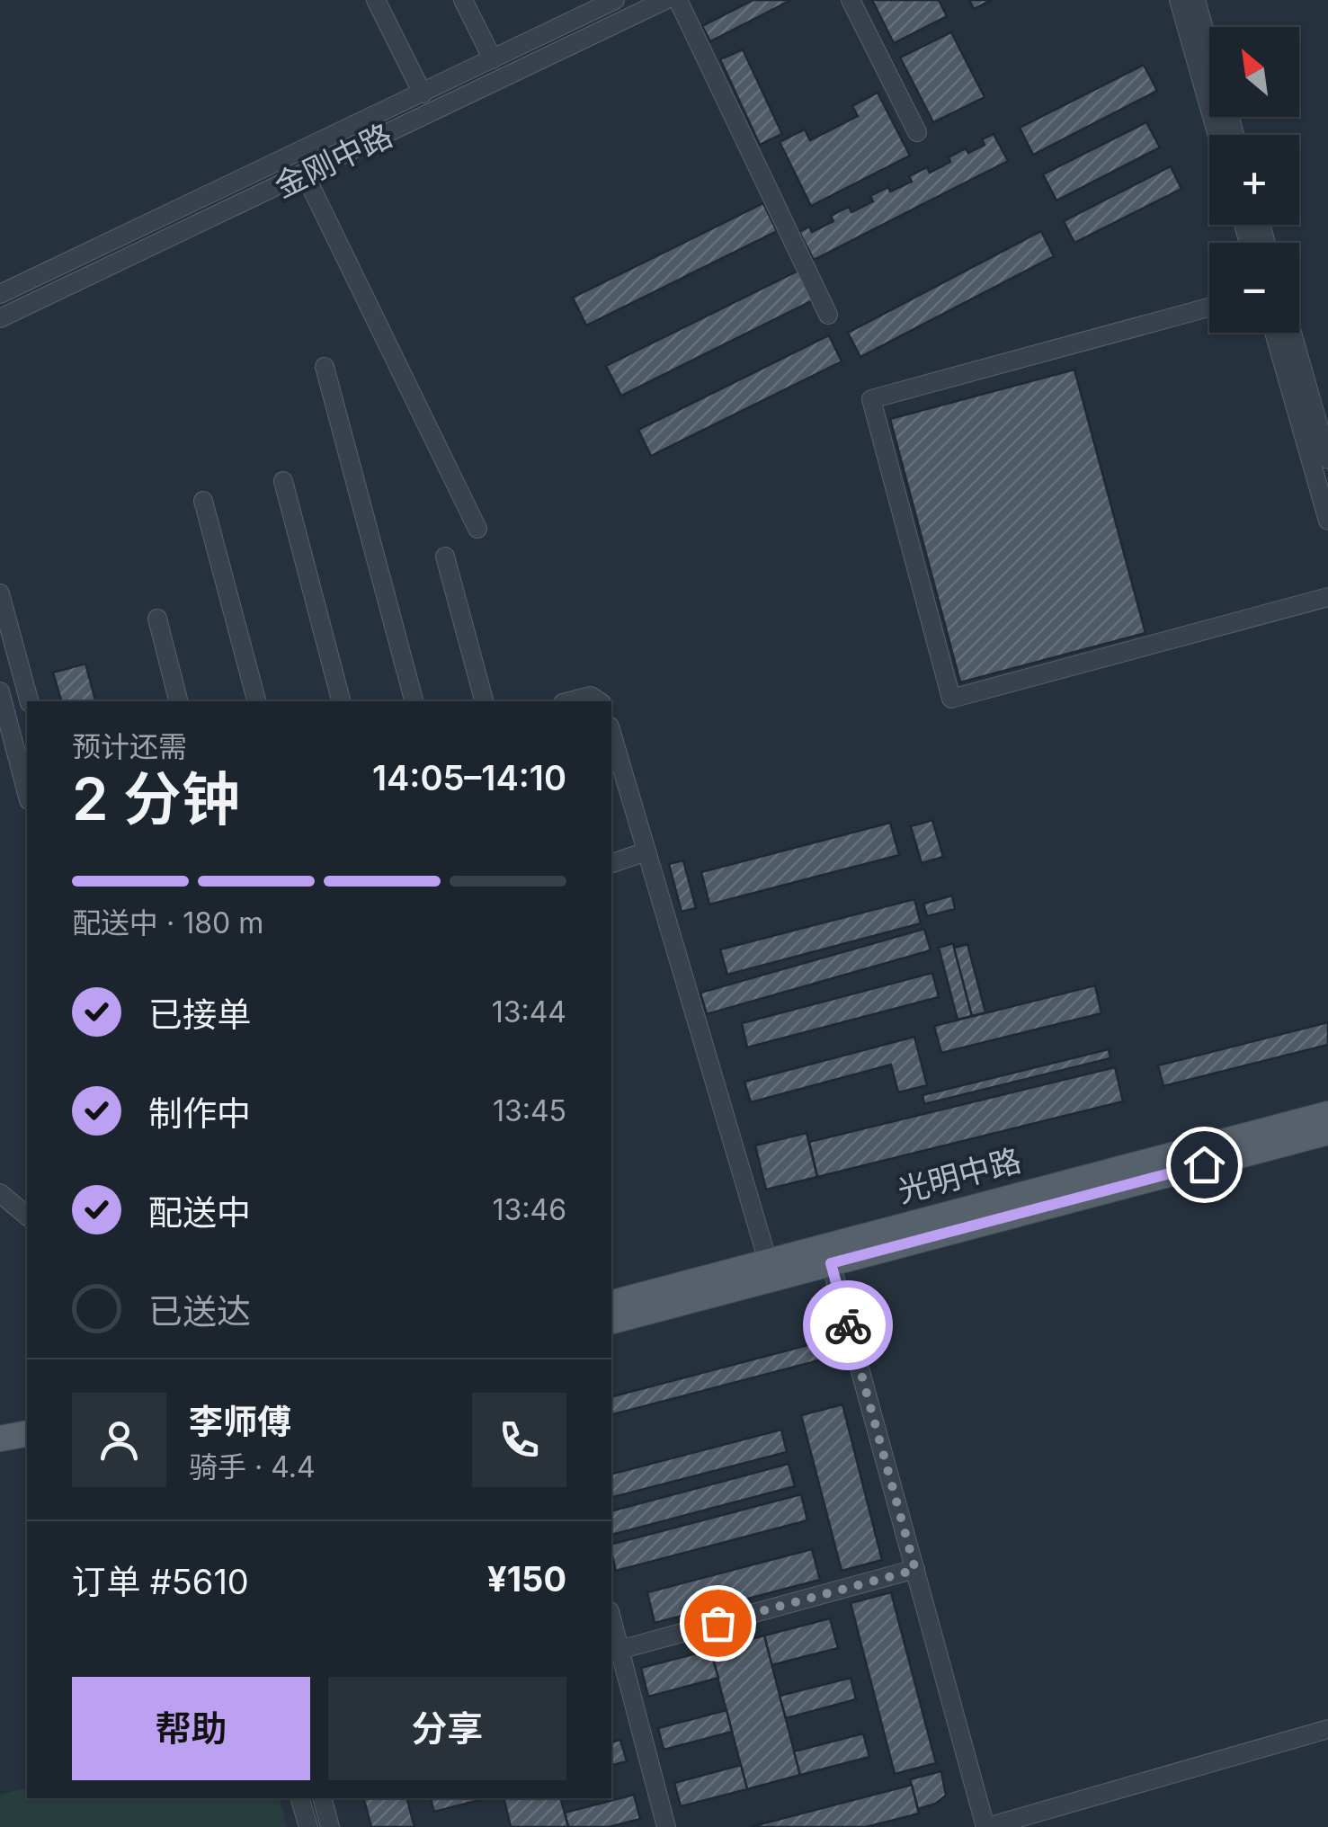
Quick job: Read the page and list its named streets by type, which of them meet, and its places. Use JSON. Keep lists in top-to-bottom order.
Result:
{
  "streets": {
    "main road": ["光明中路"],
    "street": ["金刚中路"]
  },
  "north": "top left",
  "page": {
    "map_buttons": ["+", "−"],
    "heading": ["2 分钟", "预计还需", "14:05–14:10"],
    "panel": [
      "李师傅",
      "骑手 · 4.4",
      "订单 #5610",
      "¥150"
    ],
    "bar": "配送中 · 180 m",
    "list": [
      ["已接单", "13:44"],
      ["制作中", "13:45"],
      ["配送中", "13:46"],
      "已送达"
    ],
    "buttons": ["帮助", "分享"]
  }
}
